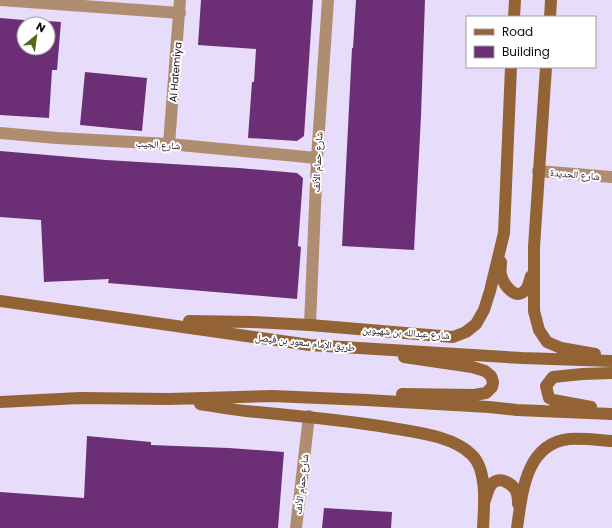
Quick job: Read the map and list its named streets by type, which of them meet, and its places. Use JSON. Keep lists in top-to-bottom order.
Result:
{
  "streets": {
    "street": [
      "Al Hatemiya",
      "شارع الجيب",
      "شارع حمام الأنف",
      "شارع الحديدة",
      "شارع عبدالله بن شهيوين",
      "طريق الإمام سعود بن فيصل"
    ]
  },
  "crossings": [
    ["Al Hatemiya", "شارع الجيب"],
    ["شارع الجيب", "شارع حمام الأنف"],
    ["شارع حمام الأنف", "شارع عبدالله بن شهيوين"],
    ["شارع عبدالله بن شهيوين", "طريق الإمام سعود بن فيصل"]
  ],
  "legend": ["Road", "Building"],
  "north": "top right"
}
